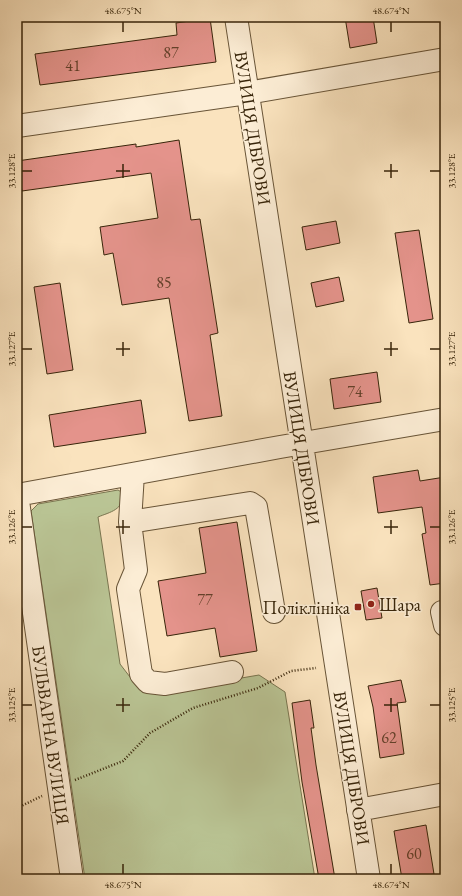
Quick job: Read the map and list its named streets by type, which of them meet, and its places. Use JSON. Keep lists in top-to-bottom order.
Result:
{
  "streets": {
    "street": ["ВУЛИЦЯ ДІБРОВИ", "БУЛЬВАРНА ВУЛИЦЯ"]
  },
  "places": {
    "other": ["Шара"],
    "transit": ["Поліклініка"]
  },
  "house_numbers": [
    "87",
    "41",
    "85",
    "74",
    "77",
    "62",
    "60"
  ],
  "coordinates": [
    "48.675°N",
    "48.674°N",
    "33.128°E",
    "33.127°E",
    "33.126°E",
    "33.125°E"
  ]
}
